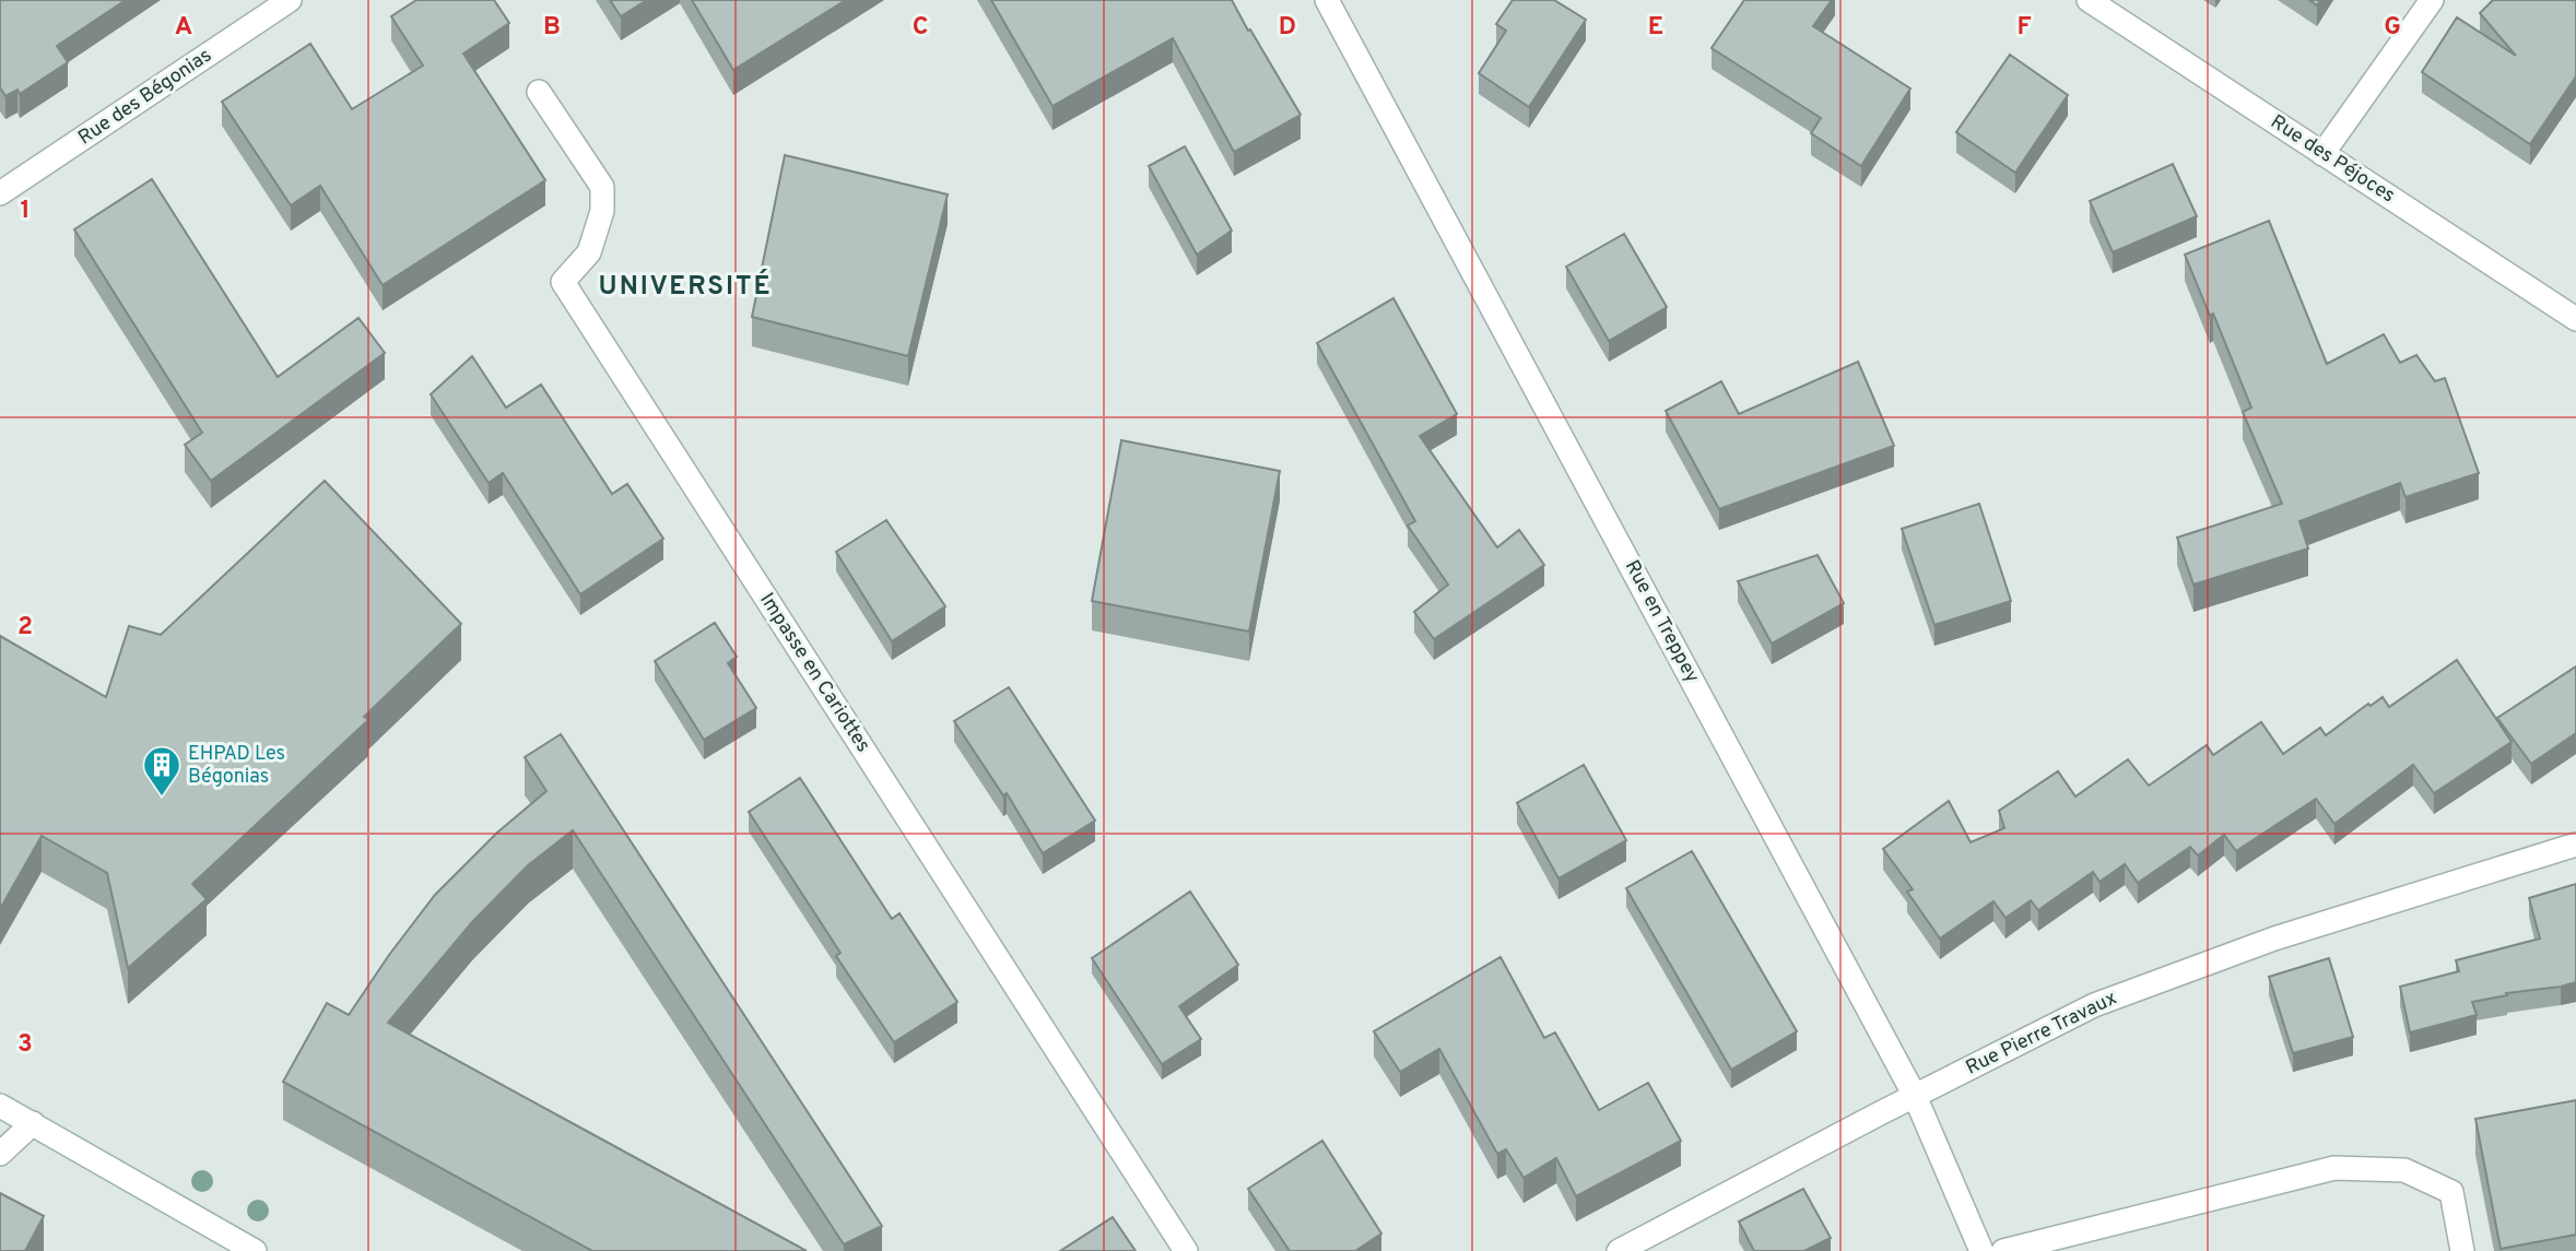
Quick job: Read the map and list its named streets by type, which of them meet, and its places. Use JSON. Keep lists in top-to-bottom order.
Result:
{
  "streets": {
    "street": [
      "Rue des Bégonias",
      "Rue des Péjoces",
      "Rue en Treppey",
      "Impasse en Cariottes",
      "Rue Pierre Travaux"
    ]
  },
  "crossings": [
    ["Rue en Treppey", "Rue Pierre Travaux"]
  ],
  "districts": ["UNIVERSITÉ"],
  "places": {
    "building": ["EHPAD Les Bégonias"]
  },
  "grid": {
    "columns": [
      "A",
      "B",
      "C",
      "D",
      "E",
      "F",
      "G"
    ],
    "rows": ["1", "2", "3"]
  }
}
